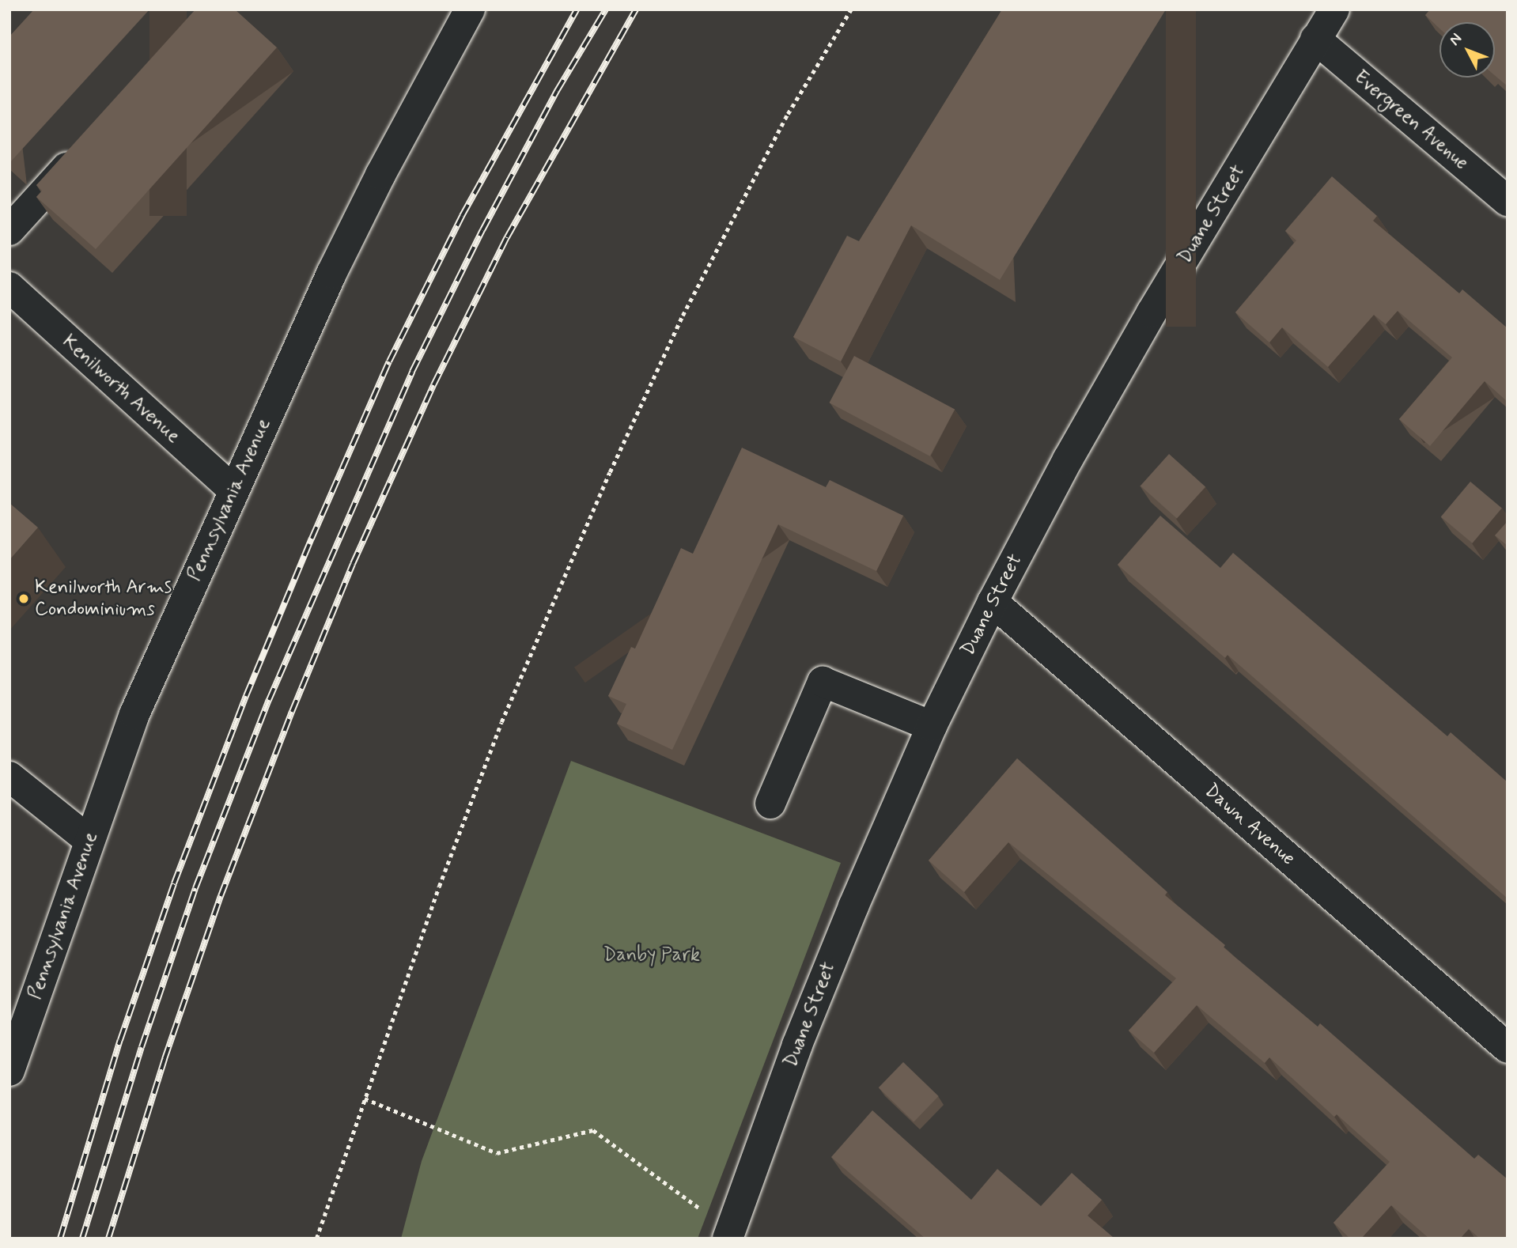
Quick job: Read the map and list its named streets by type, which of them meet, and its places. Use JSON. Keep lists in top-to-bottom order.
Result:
{
  "streets": {
    "street": [
      "Evergreen Avenue",
      "Duane Street",
      "Kenilworth Avenue",
      "Pennsylvania Avenue",
      "Dawn Avenue"
    ]
  },
  "crossings": [
    ["Evergreen Avenue", "Duane Street"],
    ["Duane Street", "Dawn Avenue"],
    ["Kenilworth Avenue", "Pennsylvania Avenue"]
  ],
  "parks": ["Danby Park"],
  "places": ["Kenilworth Arms Condominiums"],
  "north": "top left"
}
